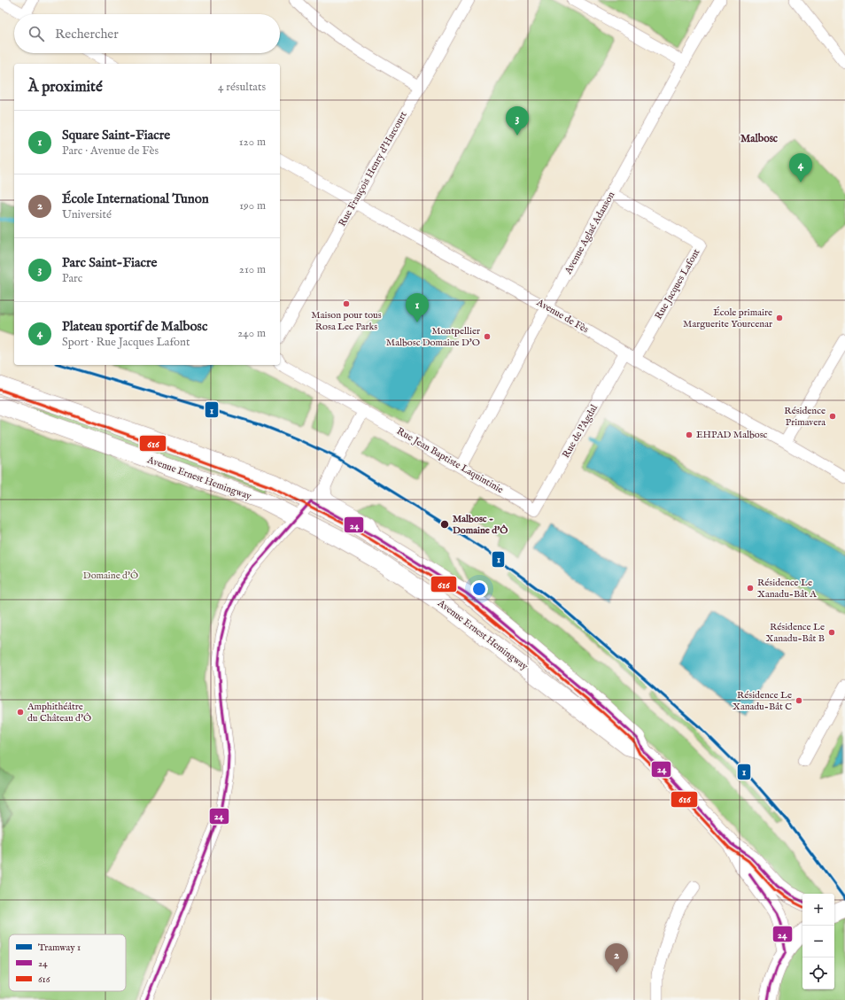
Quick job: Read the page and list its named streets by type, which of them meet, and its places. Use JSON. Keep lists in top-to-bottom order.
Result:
{
  "streets": {
    "main road": ["Avenue Ernest Hemingway"],
    "street": [
      "Rue François Henry d'Harcourt",
      "Avenue Aglaé Adanson",
      "Rue Jacques Lafont",
      "Avenue de Fès",
      "Rue de l'Agdal",
      "Rue Jean Baptiste Laquintinie"
    ]
  },
  "crossings": [
    ["Rue François Henry d'Harcourt", "Avenue de Fès"],
    ["Avenue Aglaé Adanson", "Rue Jacques Lafont"],
    ["Avenue Aglaé Adanson", "Avenue de Fès"],
    ["Avenue Aglaé Adanson", "Rue Jean Baptiste Laquintinie"],
    ["Rue Jacques Lafont", "Avenue de Fès"],
    ["Avenue de Fès", "Rue de l'Agdal"],
    ["Rue de l'Agdal", "Rue Jean Baptiste Laquintinie"]
  ],
  "districts": ["Malbosc"],
  "parks": ["Domaine d'Ô"],
  "places": [
    "Maison pour tous Rosa Lee Parks",
    "École primaire Marguerite Yourcenar",
    "Montpellier Malbosc Domaine D'O",
    "Résidence Primavera",
    "EHPAD Malbosc",
    "Malbosc - Domaine d'Ô",
    "Résidence Le Xanadu-Bât A",
    "Résidence Le Xanadu-Bât B",
    "Résidence Le Xanadu-Bât C",
    "Amphithéâtre du Château d'Ô"
  ],
  "lines": ["tram line 1", "transit line 616", "transit line 24"],
  "legend": ["Tramway 1", "24", "616"],
  "page": {
    "search": "Rechercher",
    "heading": ["À proximité", "4 résultats"],
    "pins": [
      "3",
      "4",
      "1",
      "2"
    ],
    "list": [
      {
        "mark": "1",
        "name": "Square Saint-Fiacre",
        "note": "Parc · Avenue de Fès",
        "value": "120 m"
      },
      {
        "mark": "2",
        "name": "École International Tunon",
        "note": "Université",
        "value": "190 m"
      },
      {
        "mark": "3",
        "name": "Parc Saint-Fiacre",
        "note": "Parc",
        "value": "210 m"
      },
      {
        "mark": "4",
        "name": "Plateau sportif de Malbosc",
        "note": "Sport · Rue Jacques Lafont",
        "value": "240 m"
      }
    ],
    "map_buttons": ["+", "−"]
  }
}
